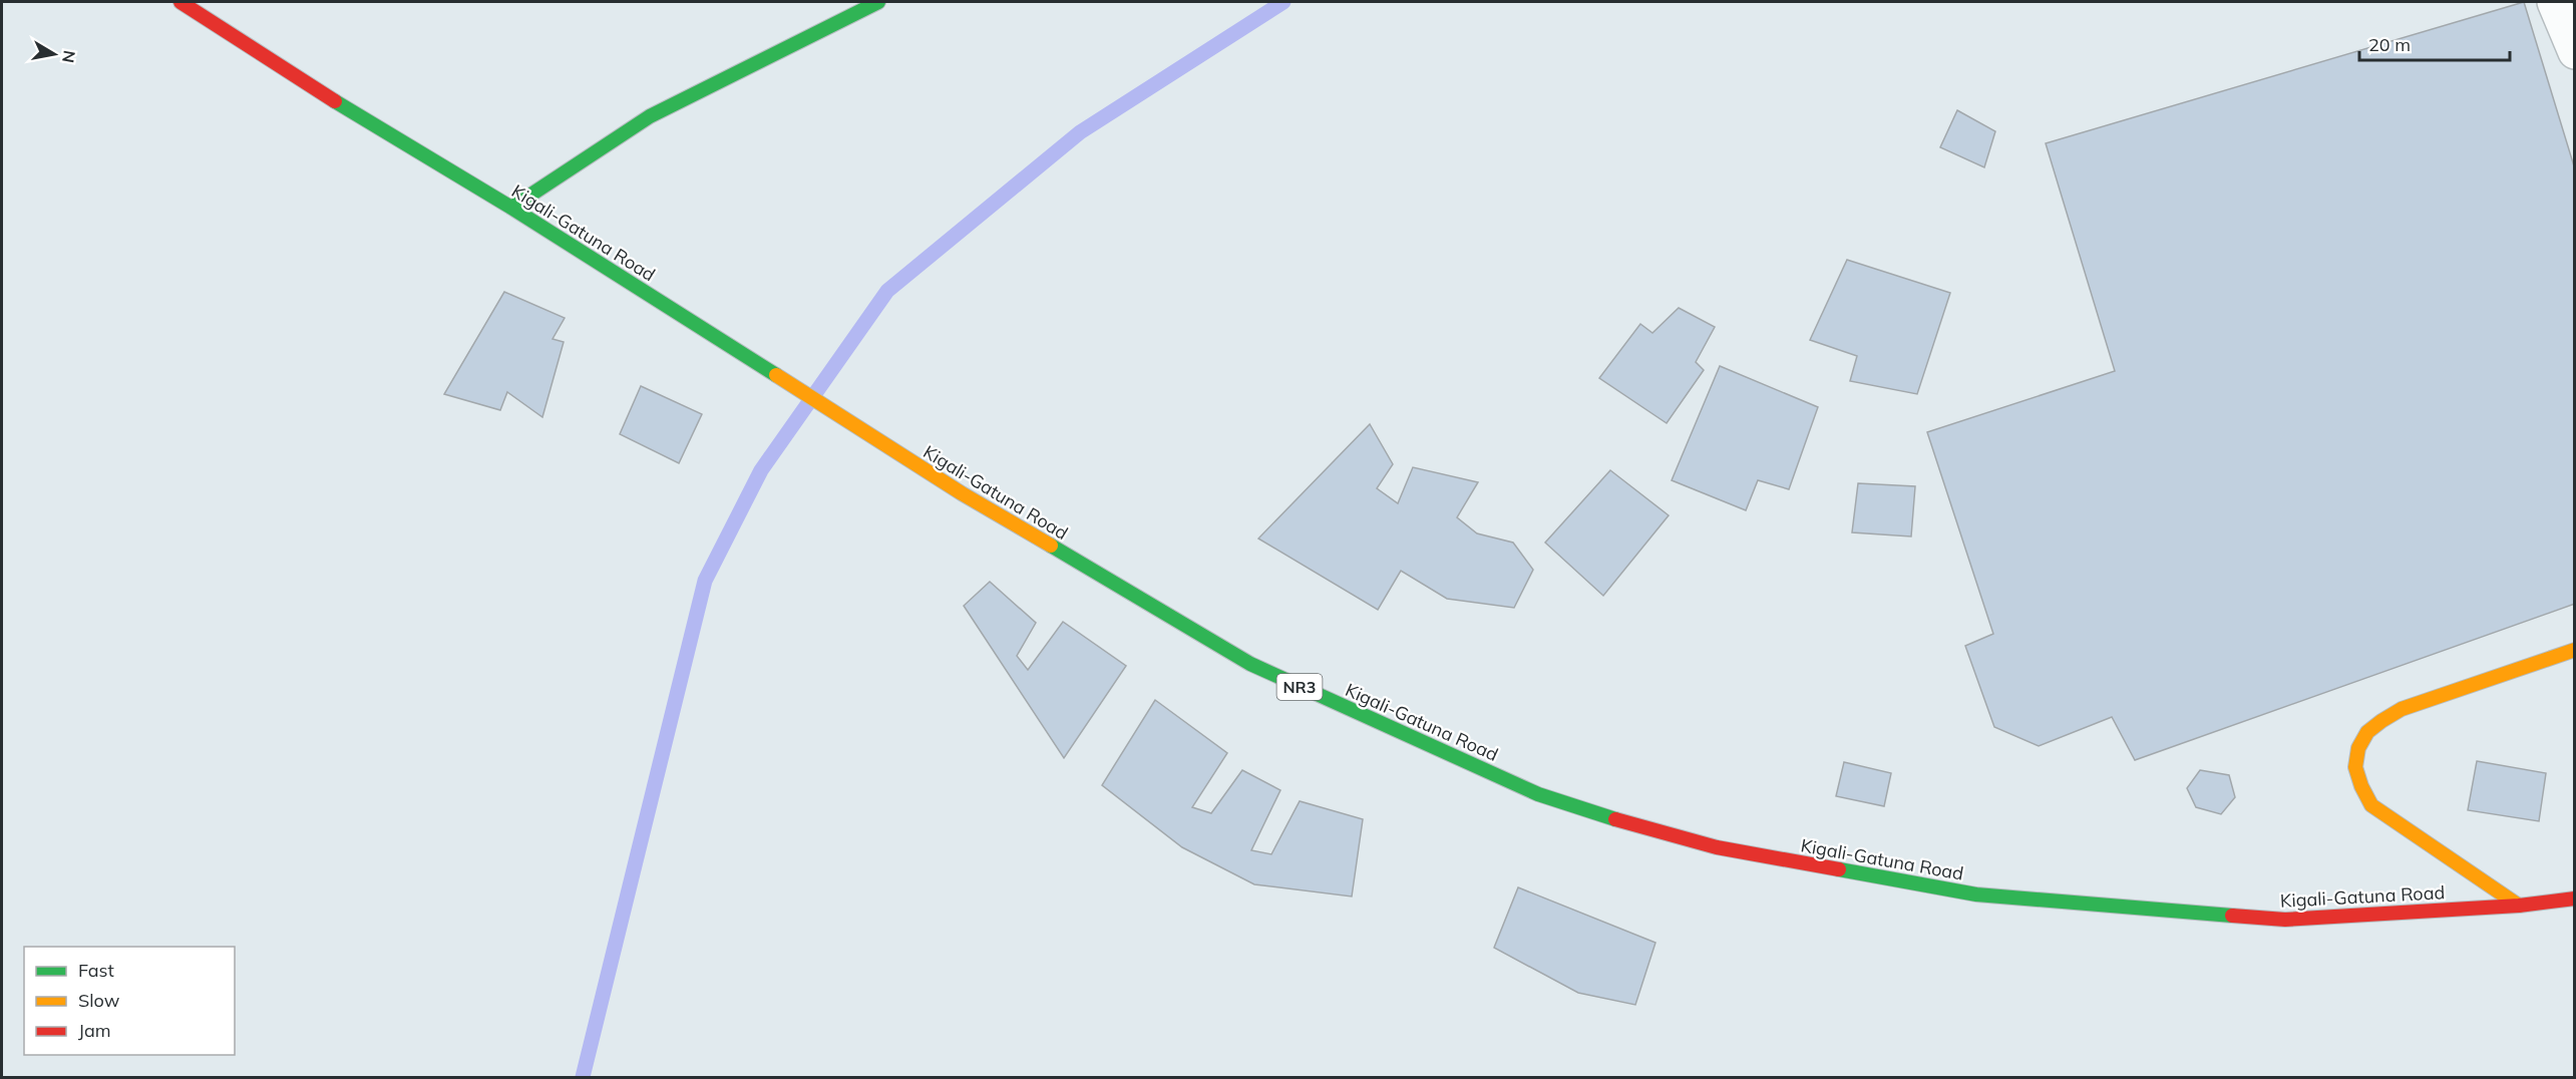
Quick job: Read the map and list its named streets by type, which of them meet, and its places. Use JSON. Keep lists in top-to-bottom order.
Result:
{
  "streets": {
    "main road": ["Kigali-Gatuna Road", "NR3"]
  },
  "legend": ["Fast", "Slow", "Jam"],
  "scale_bar": "20 m",
  "north": "right"
}
